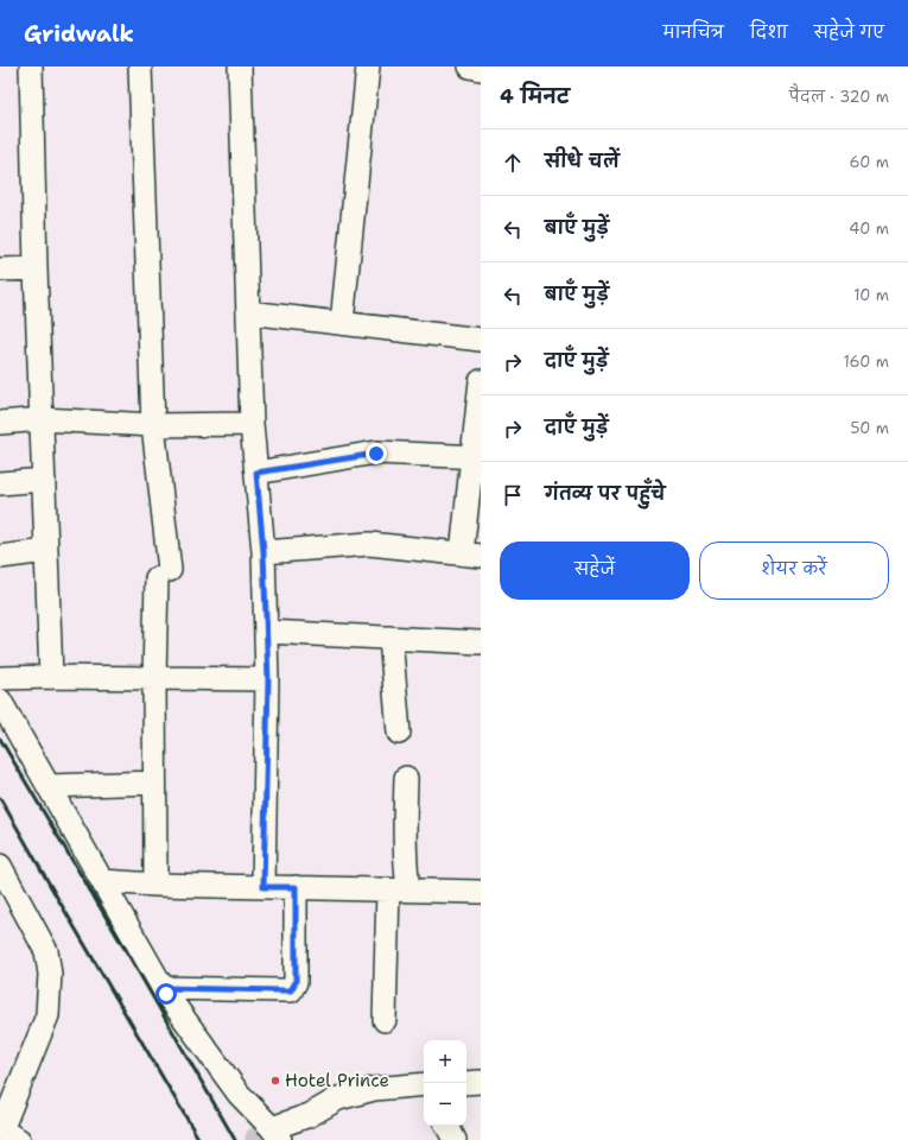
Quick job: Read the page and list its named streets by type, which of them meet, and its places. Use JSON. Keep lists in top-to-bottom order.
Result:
{
  "places": ["Hotel Prince"],
  "page": {
    "header": "Gridwalk",
    "nav": ["मानचित्र", "दिशा", "सहेजे गए"],
    "heading": ["4 मिनट", "पैदल · 320 m"],
    "list": [
      ["सीधे चलें", "60 m"],
      ["बाएँ मुड़ें", "40 m"],
      ["बाएँ मुड़ें", "10 m"],
      ["दाएँ मुड़ें", "160 m"],
      ["दाएँ मुड़ें", "50 m"],
      "गंतव्य पर पहुँचे"
    ],
    "buttons": ["सहेजें", "शेयर करें"],
    "map_buttons": ["+", "−"]
  }
}
